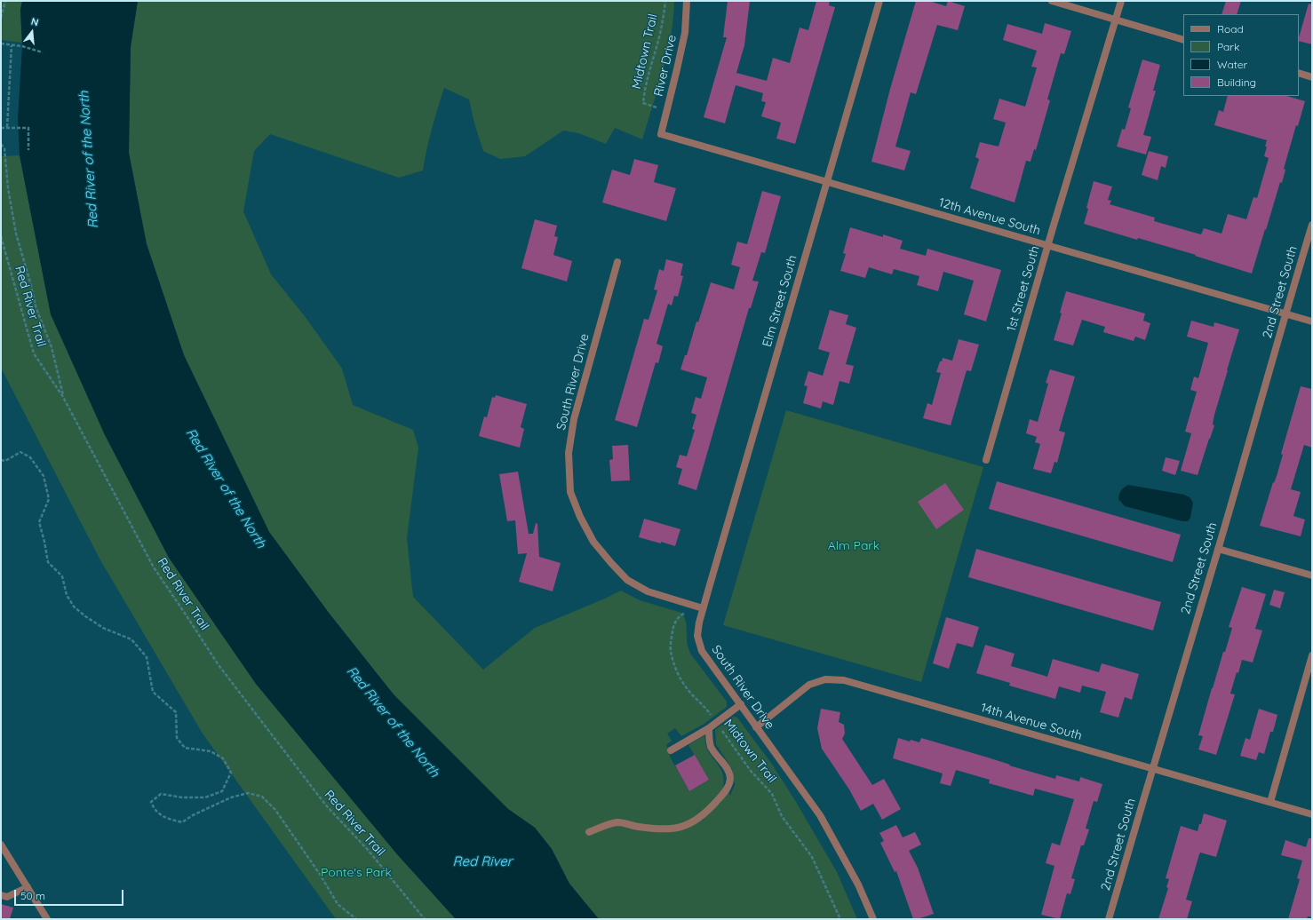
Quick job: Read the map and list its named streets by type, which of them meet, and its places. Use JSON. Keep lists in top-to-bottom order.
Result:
{
  "streets": {
    "street": [
      "River Drive",
      "12th Avenue South",
      "1st Street South",
      "2nd Street South",
      "Elm Street South",
      "South River Drive",
      "14th Avenue South"
    ],
    "path": ["Midtown Trail", "Red River Trail"]
  },
  "crossings": [
    ["Midtown Trail", "River Drive"],
    ["Midtown Trail", "Elm Street South"],
    ["Midtown Trail", "South River Drive"],
    ["River Drive", "12th Avenue South"],
    ["12th Avenue South", "1st Street South"],
    ["12th Avenue South", "2nd Street South"],
    ["12th Avenue South", "Elm Street South"],
    ["2nd Street South", "14th Avenue South"],
    ["Elm Street South", "South River Drive"],
    ["South River Drive", "14th Avenue South"]
  ],
  "water": ["Red River of the North", "Red River"],
  "parks": ["Alm Park", "Ponte's Park"],
  "legend": [
    "Road",
    "Park",
    "Water",
    "Building"
  ],
  "scale_bar": "50 m",
  "north": "top"
}
